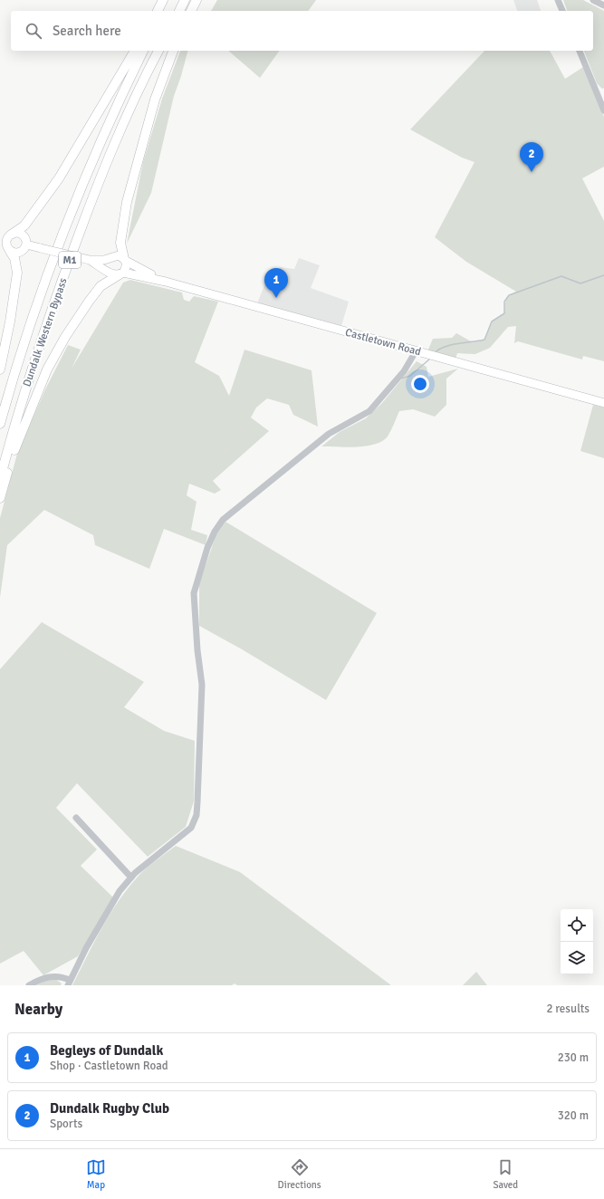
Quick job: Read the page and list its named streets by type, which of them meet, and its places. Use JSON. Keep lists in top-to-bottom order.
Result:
{
  "streets": {
    "highway": ["M1", "Dundalk Western Bypass"],
    "main road": ["Castletown Road"]
  },
  "page": {
    "search": "Search here",
    "pins": ["2", "1"],
    "heading": ["Nearby", "2 results"],
    "list": [
      {
        "mark": "1",
        "name": "Begleys of Dundalk",
        "note": "Shop · Castletown Road",
        "value": "230 m"
      },
      {
        "mark": "2",
        "name": "Dundalk Rugby Club",
        "note": "Sports",
        "value": "320 m"
      }
    ],
    "nav": ["Map", "Directions", "Saved"]
  }
}
